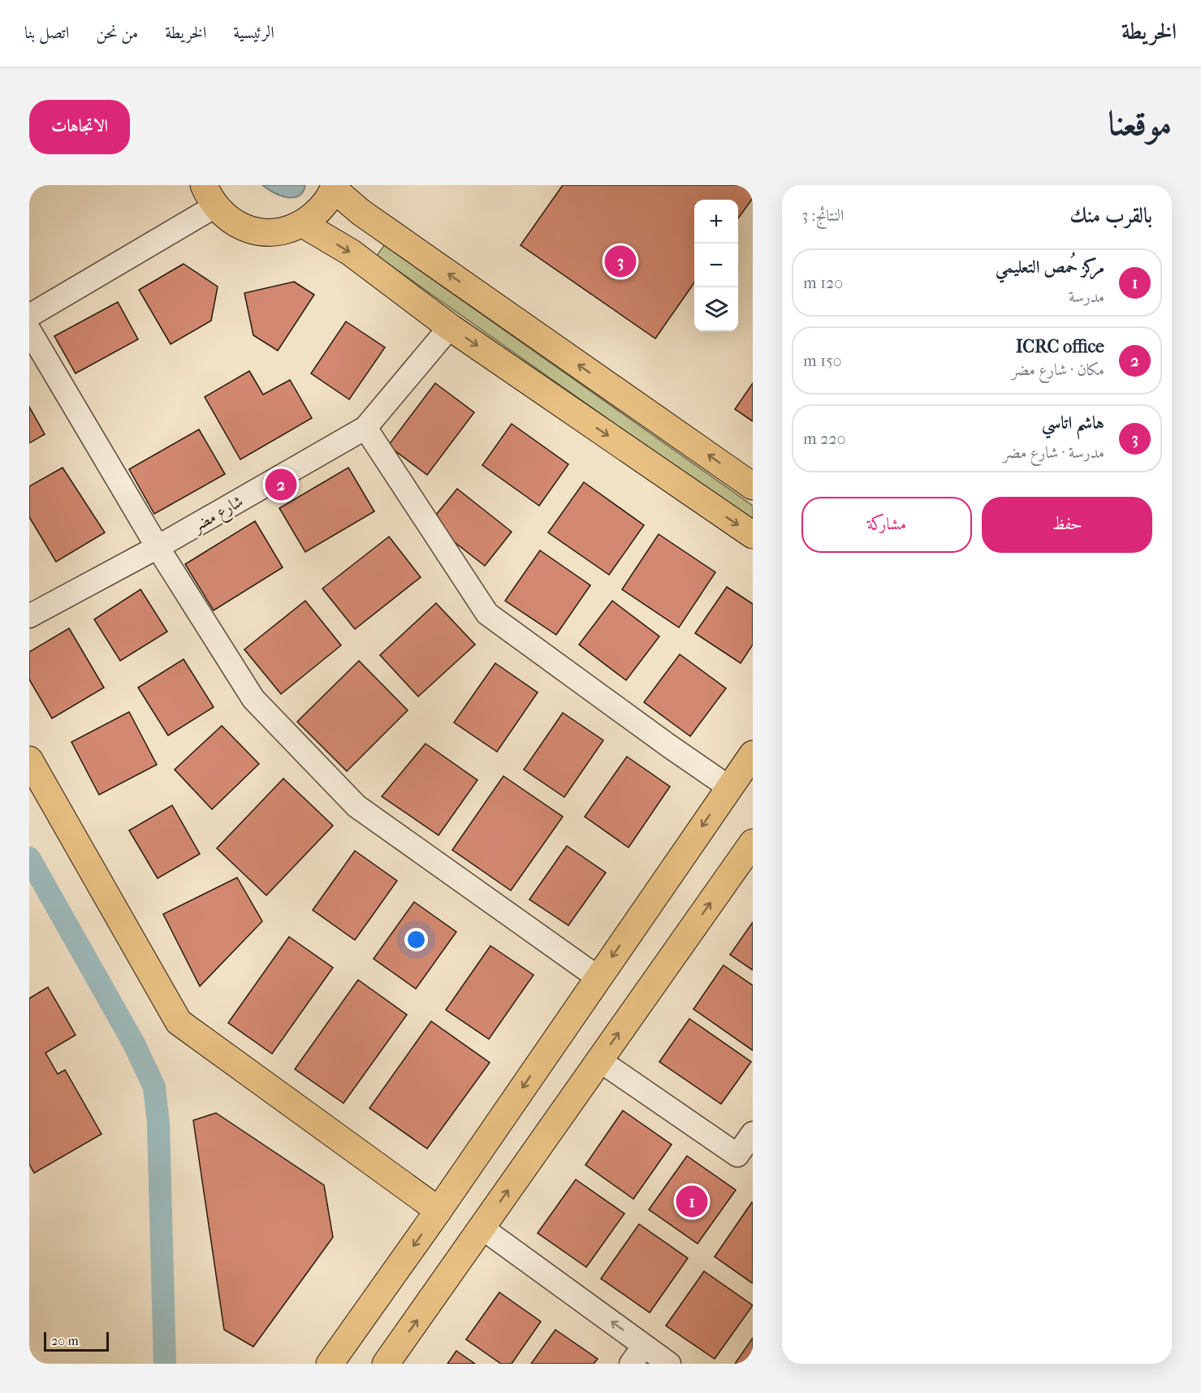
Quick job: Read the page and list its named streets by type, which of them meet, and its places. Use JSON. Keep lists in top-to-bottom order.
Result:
{
  "streets": {
    "street": ["شارع مضر"]
  },
  "scale_bar": "20 m",
  "page": {
    "header": "الخريطة",
    "nav": [
      "الرئيسية",
      "الخريطة",
      "من نحن",
      "اتصل بنا"
    ],
    "title": "موقعنا",
    "buttons": [
      "الاتجاهات",
      ["حفظ", "مشاركة"]
    ],
    "heading": ["بالقرب منك", "النتائج: 3"],
    "map_buttons": ["+", "−"],
    "pins": ["3", "2", "1"],
    "list": [
      {
        "mark": "1",
        "name": "مركز حُمص التعليمي",
        "note": "مدرسة",
        "value": "120 m"
      },
      {
        "mark": "2",
        "name": "ICRC office",
        "note": "مكان · شارع مضر",
        "value": "150 m"
      },
      {
        "mark": "3",
        "name": "هاشم اتاسي",
        "note": "مدرسة · شارع مضر",
        "value": "220 m"
      }
    ],
    "scale": "20 m"
  }
}
